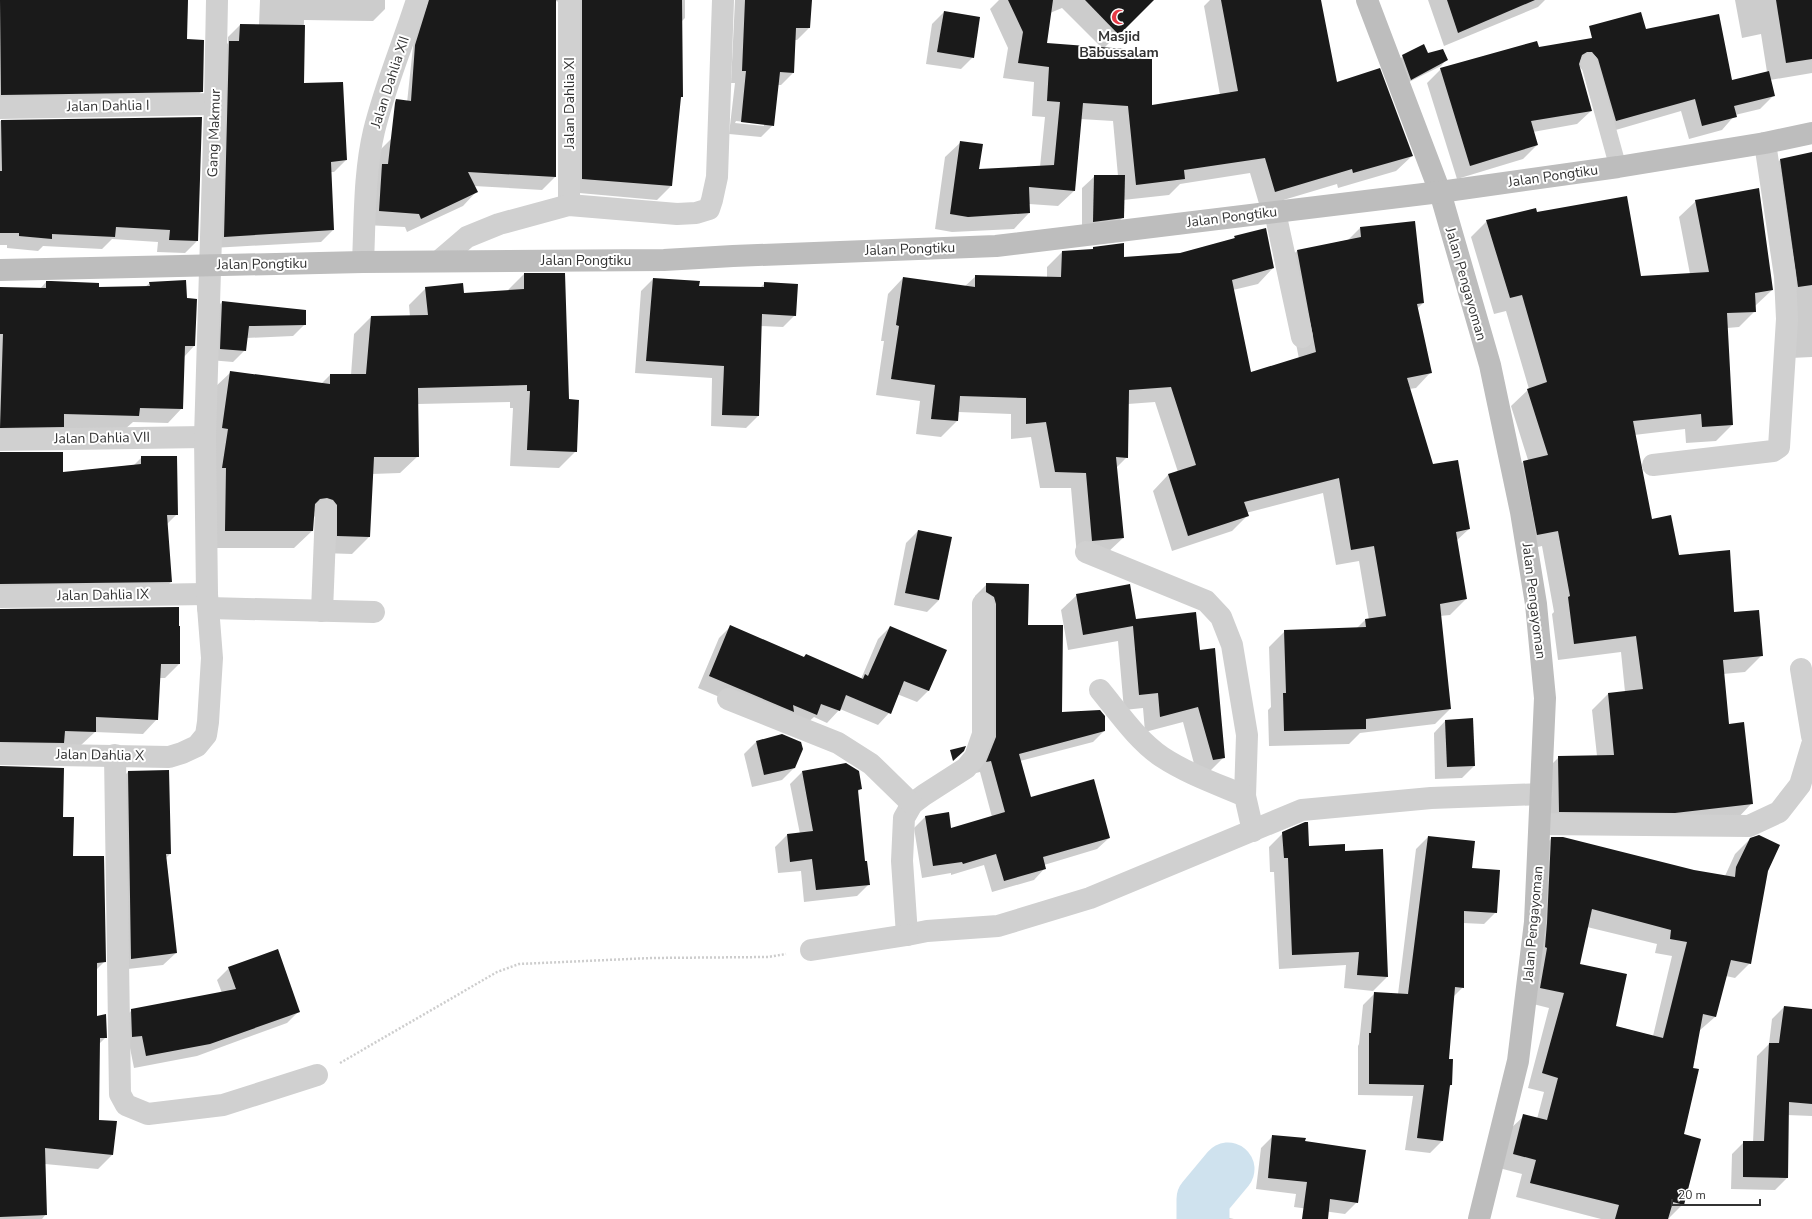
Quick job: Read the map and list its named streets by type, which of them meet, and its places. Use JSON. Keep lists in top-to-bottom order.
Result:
{
  "streets": {
    "street": [
      "Jalan Dahlia XII",
      "Jalan Dahlia XI",
      "Jalan Dahlia I",
      "Gang Makmur",
      "Jalan Pongtiku",
      "Jalan Pengayoman",
      "Jalan Dahlia VII",
      "Jalan Dahlia IX",
      "Jalan Dahlia X"
    ]
  },
  "crossings": [
    ["Jalan Dahlia XII", "Jalan Pongtiku"],
    ["Jalan Dahlia I", "Gang Makmur"],
    ["Gang Makmur", "Jalan Pongtiku"],
    ["Gang Makmur", "Jalan Dahlia VII"],
    ["Gang Makmur", "Jalan Dahlia IX"],
    ["Gang Makmur", "Jalan Dahlia X"],
    ["Jalan Pongtiku", "Jalan Pengayoman"]
  ],
  "places": {
    "mosque": ["Masjid Babussalam"]
  },
  "scale_bar": "20 m"
}
